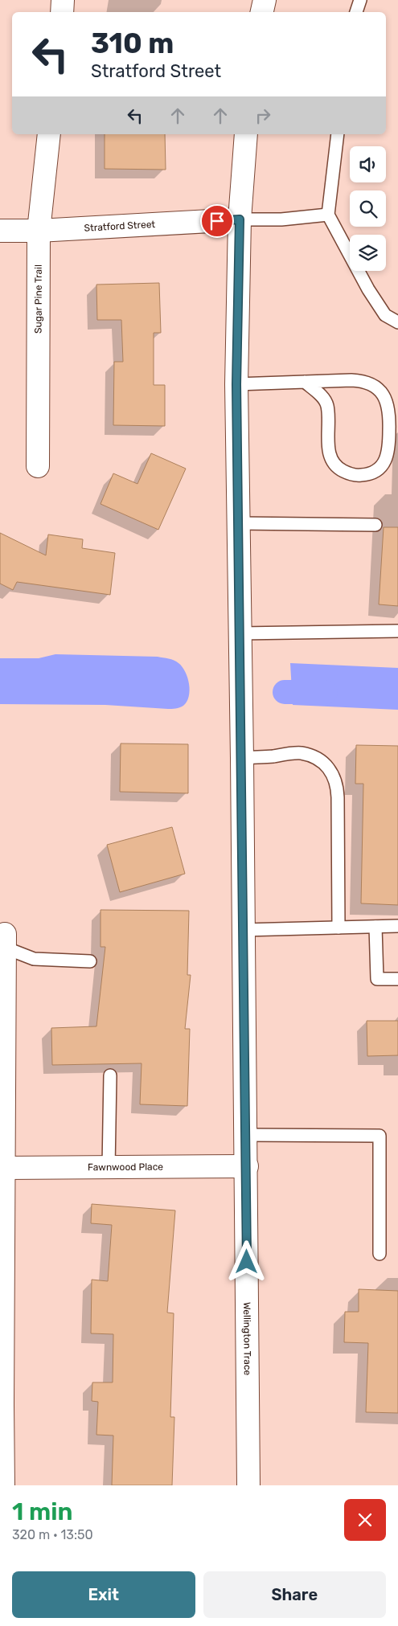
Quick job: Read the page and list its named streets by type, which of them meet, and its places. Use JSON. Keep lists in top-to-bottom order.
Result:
{
  "streets": {
    "street": [
      "Stratford Street",
      "Sugar Pine Trail",
      "Fawnwood Place",
      "Wellington Trace"
    ]
  },
  "crossings": [
    ["Stratford Street", "Sugar Pine Trail"],
    ["Stratford Street", "Wellington Trace"],
    ["Fawnwood Place", "Wellington Trace"]
  ],
  "page": {
    "turn": ["310 m", "Stratford Street"],
    "heading": ["1 min", "320 m · 13:50"],
    "buttons": ["Exit", "Share"]
  }
}
